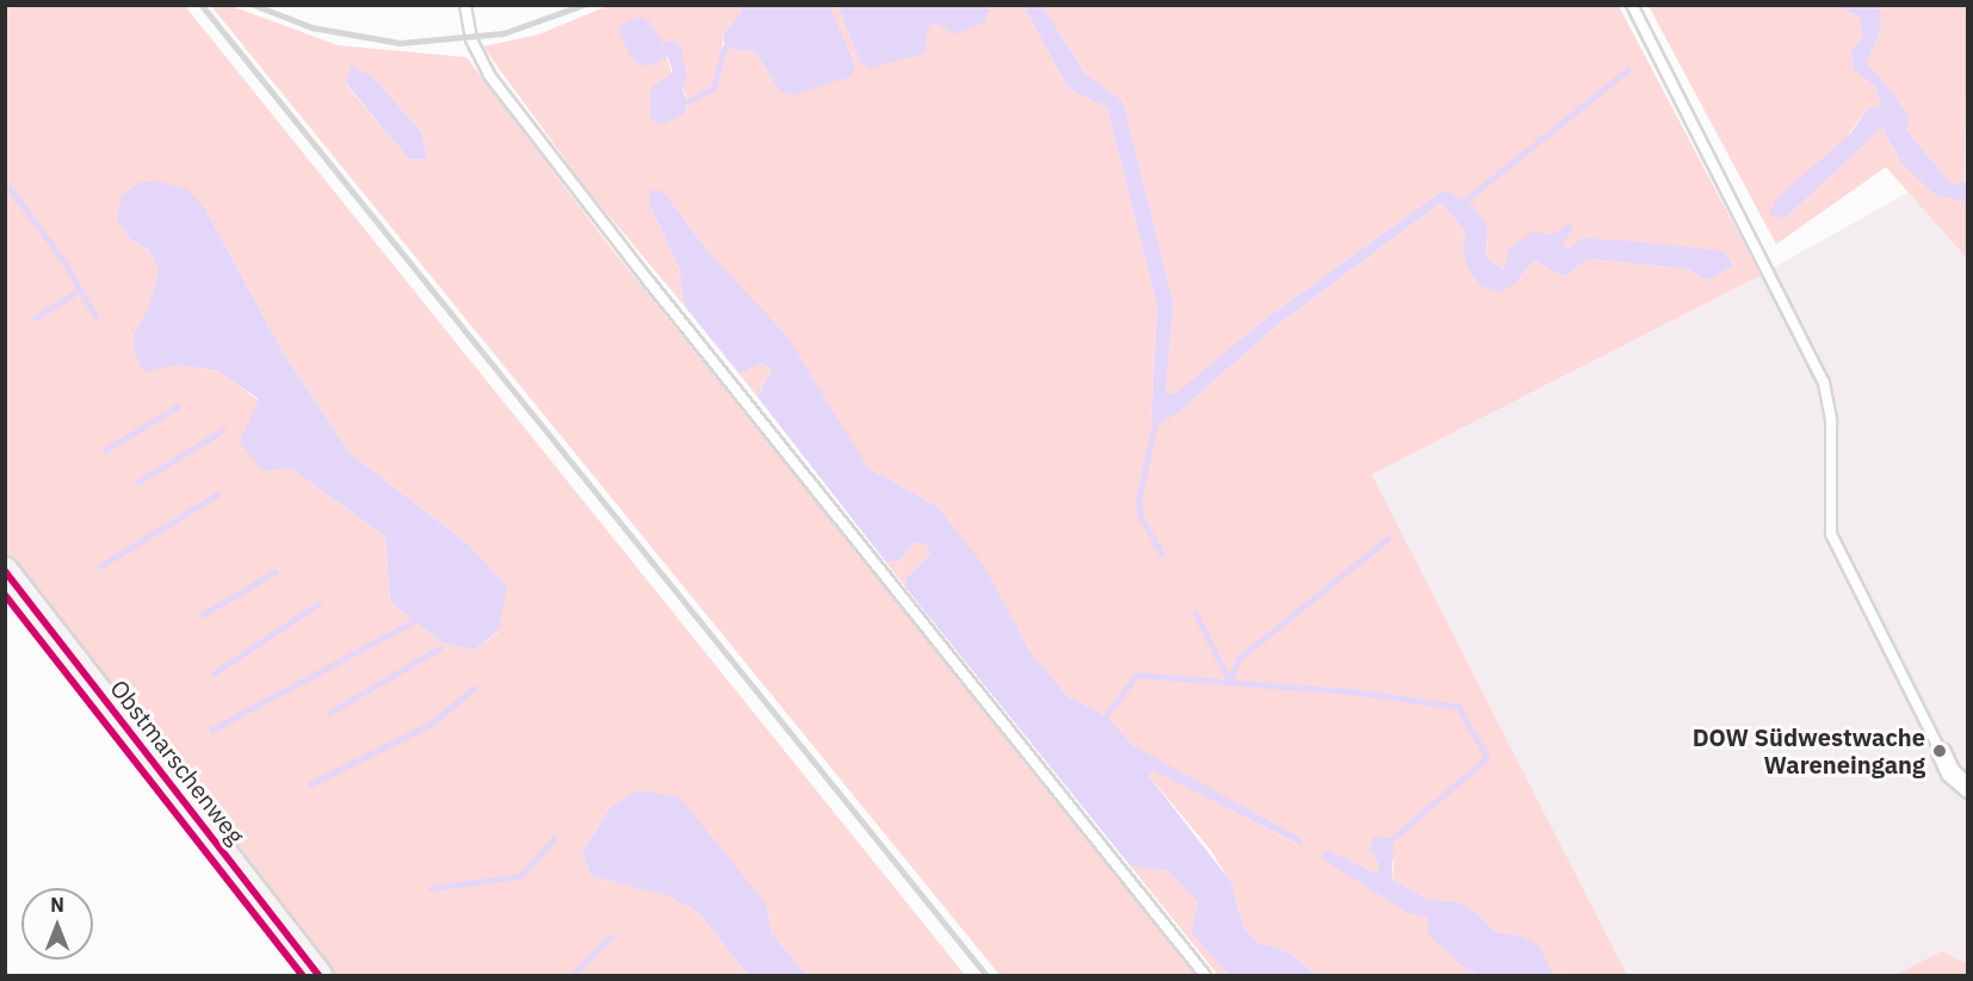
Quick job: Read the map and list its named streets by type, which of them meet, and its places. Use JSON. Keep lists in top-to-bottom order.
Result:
{
  "streets": {
    "main road": ["Obstmarschenweg"]
  },
  "places": ["DOW Südwestwache Wareneingang"],
  "north": "top"
}
